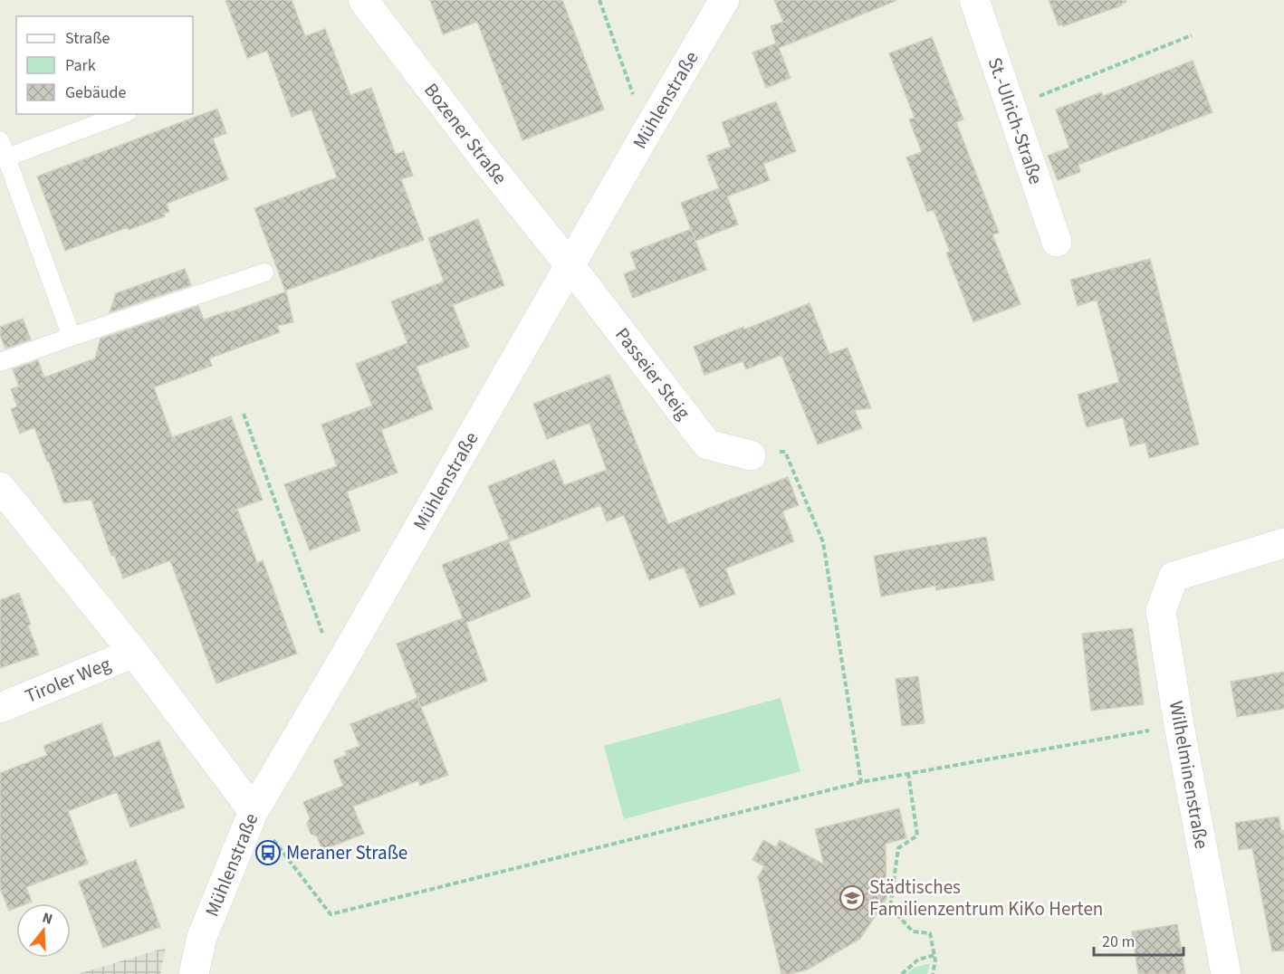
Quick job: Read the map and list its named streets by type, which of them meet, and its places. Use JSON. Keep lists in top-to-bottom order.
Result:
{
  "streets": {
    "street": [
      "Mühlenstraße",
      "St.-Ulrich-Straße",
      "Bozener Straße",
      "Passeier Steig",
      "Tiroler Weg",
      "Wilhelminenstraße"
    ]
  },
  "crossings": [
    ["Mühlenstraße", "Bozener Straße"],
    ["Mühlenstraße", "Passeier Steig"],
    ["Bozener Straße", "Passeier Steig"]
  ],
  "places": {
    "bus stop": ["Meraner Straße"],
    "school or university": ["Städtisches Familienzentrum KiKo Herten"]
  },
  "legend": ["Straße", "Park", "Gebäude"],
  "scale_bar": "20 m",
  "north": "top"
}
